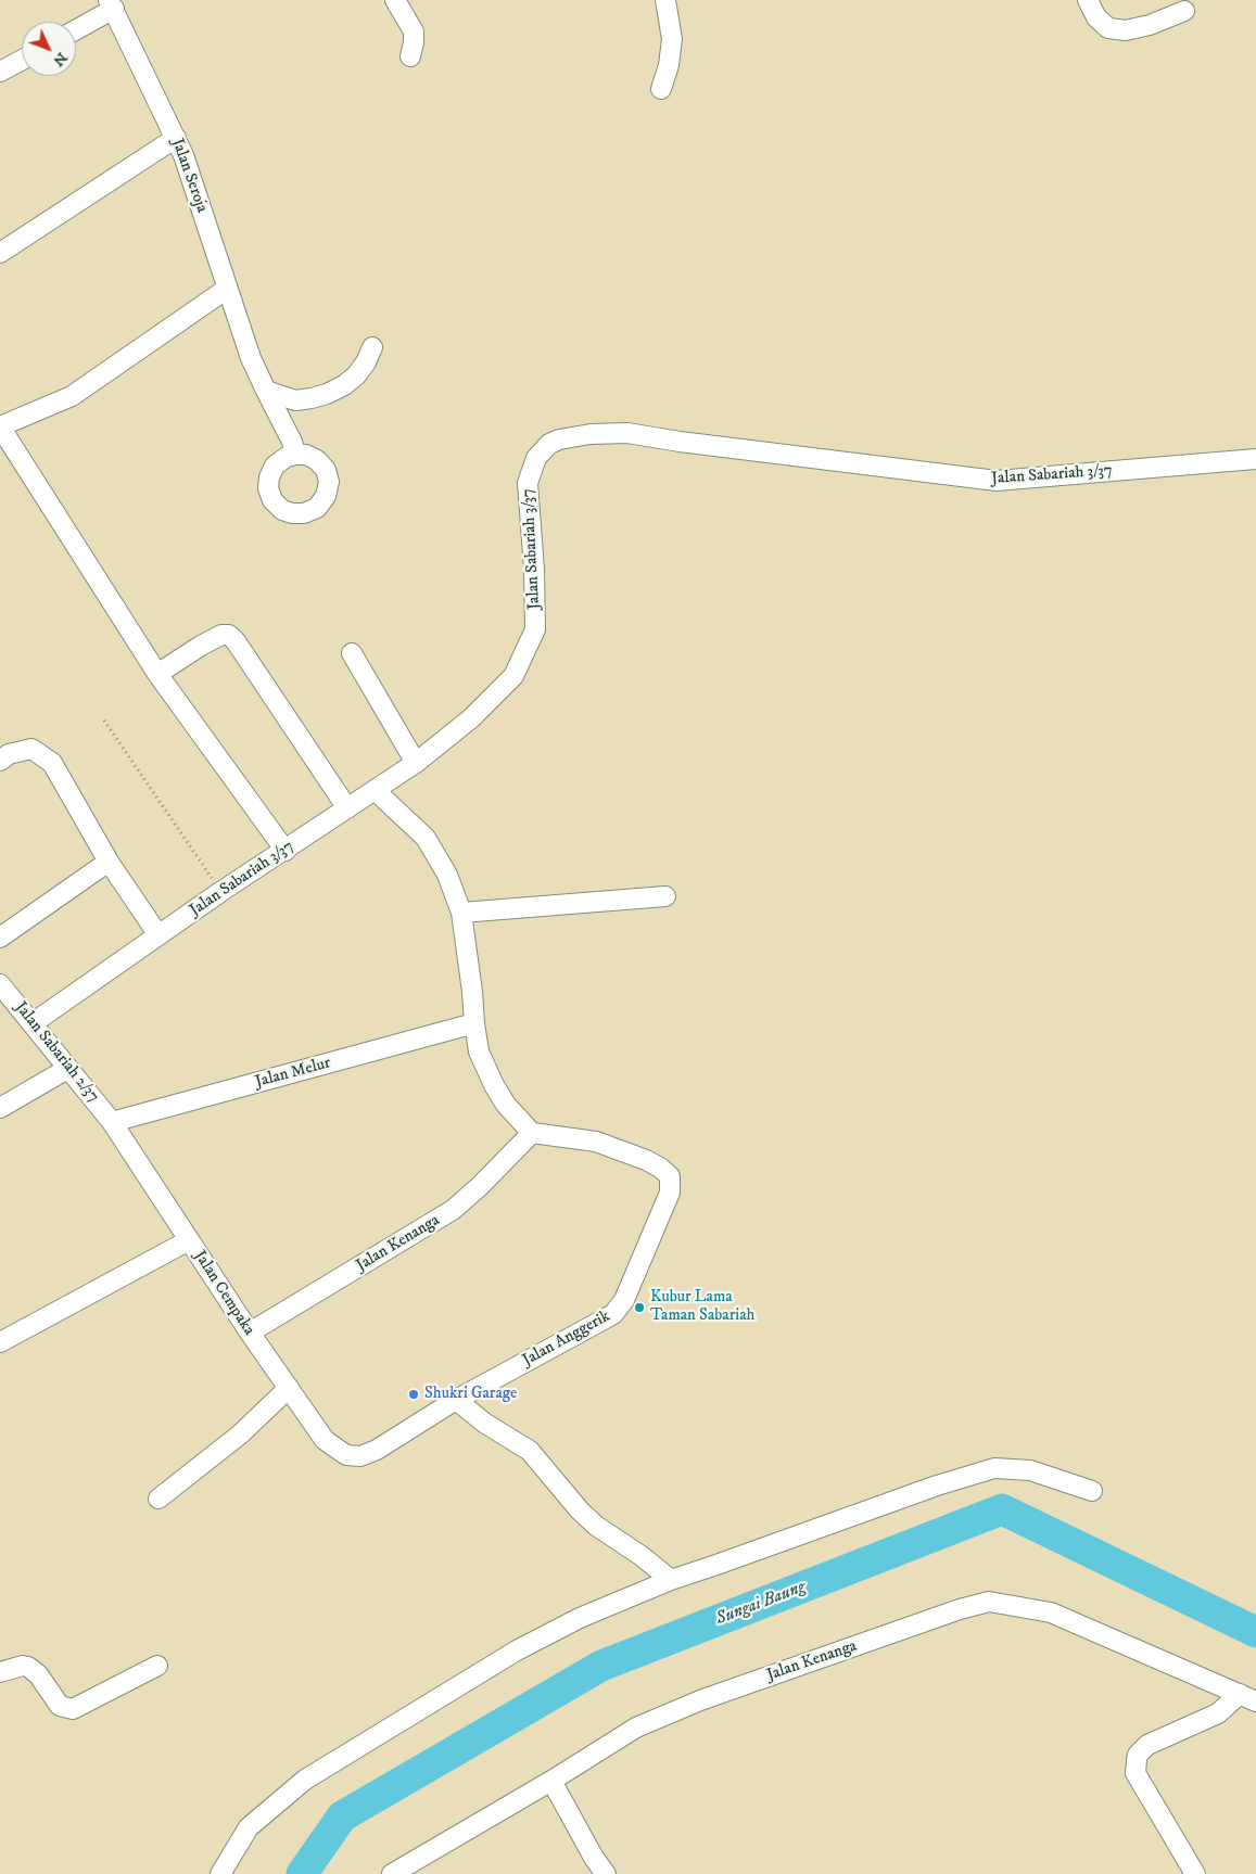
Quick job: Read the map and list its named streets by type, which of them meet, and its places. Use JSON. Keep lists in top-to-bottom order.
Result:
{
  "streets": {
    "street": [
      "Jalan Seroja",
      "Jalan Sabariah 3/37",
      "Jalan Sabariah 2/37",
      "Jalan Melur",
      "Jalan Kenanga",
      "Jalan Cempaka",
      "Jalan Anggerik"
    ]
  },
  "crossings": [
    ["Jalan Sabariah 3/37", "Jalan Sabariah 2/37"],
    ["Jalan Sabariah 2/37", "Jalan Melur"],
    ["Jalan Sabariah 2/37", "Jalan Cempaka"],
    ["Jalan Melur", "Jalan Cempaka"],
    ["Jalan Kenanga", "Jalan Cempaka"],
    ["Jalan Kenanga", "Jalan Anggerik"],
    ["Jalan Cempaka", "Jalan Anggerik"]
  ],
  "water": ["Sungai Baung"],
  "places": ["Kubur Lama Taman Sabariah", "Shukri Garage"],
  "north": "bottom right"
}
